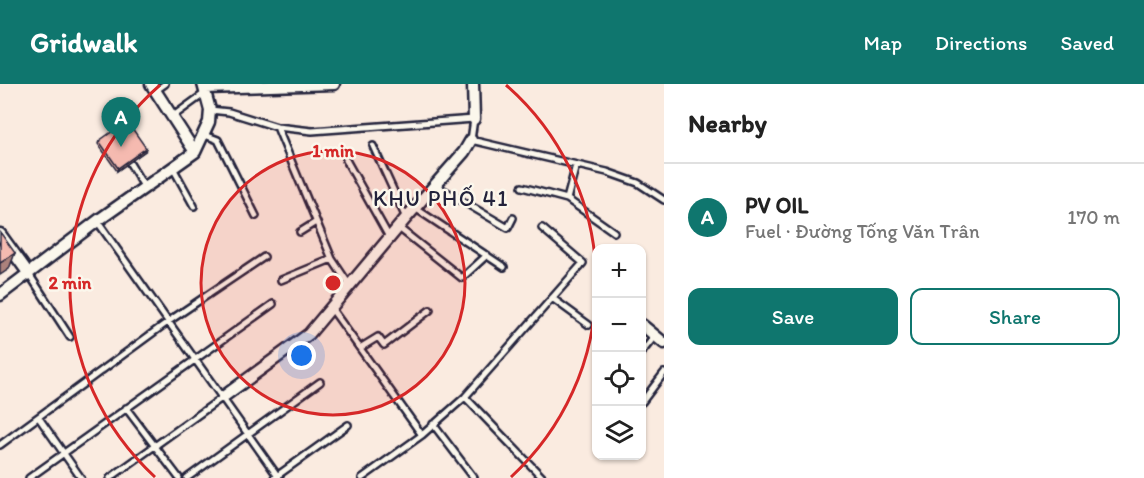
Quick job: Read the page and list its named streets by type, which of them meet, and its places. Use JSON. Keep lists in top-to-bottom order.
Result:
{
  "districts": ["KHU PHỐ 41"],
  "page": {
    "header": "Gridwalk",
    "nav": ["Map", "Directions", "Saved"],
    "heading": "Nearby",
    "pins": "A",
    "list": [
      {
        "mark": "A",
        "name": "PV OIL",
        "note": "Fuel · Đường Tống Văn Trân",
        "value": "170 m"
      }
    ],
    "map_buttons": ["+", "−"],
    "buttons": ["Save", "Share"]
  },
  "rings": ["1 min", "2 min"]
}
